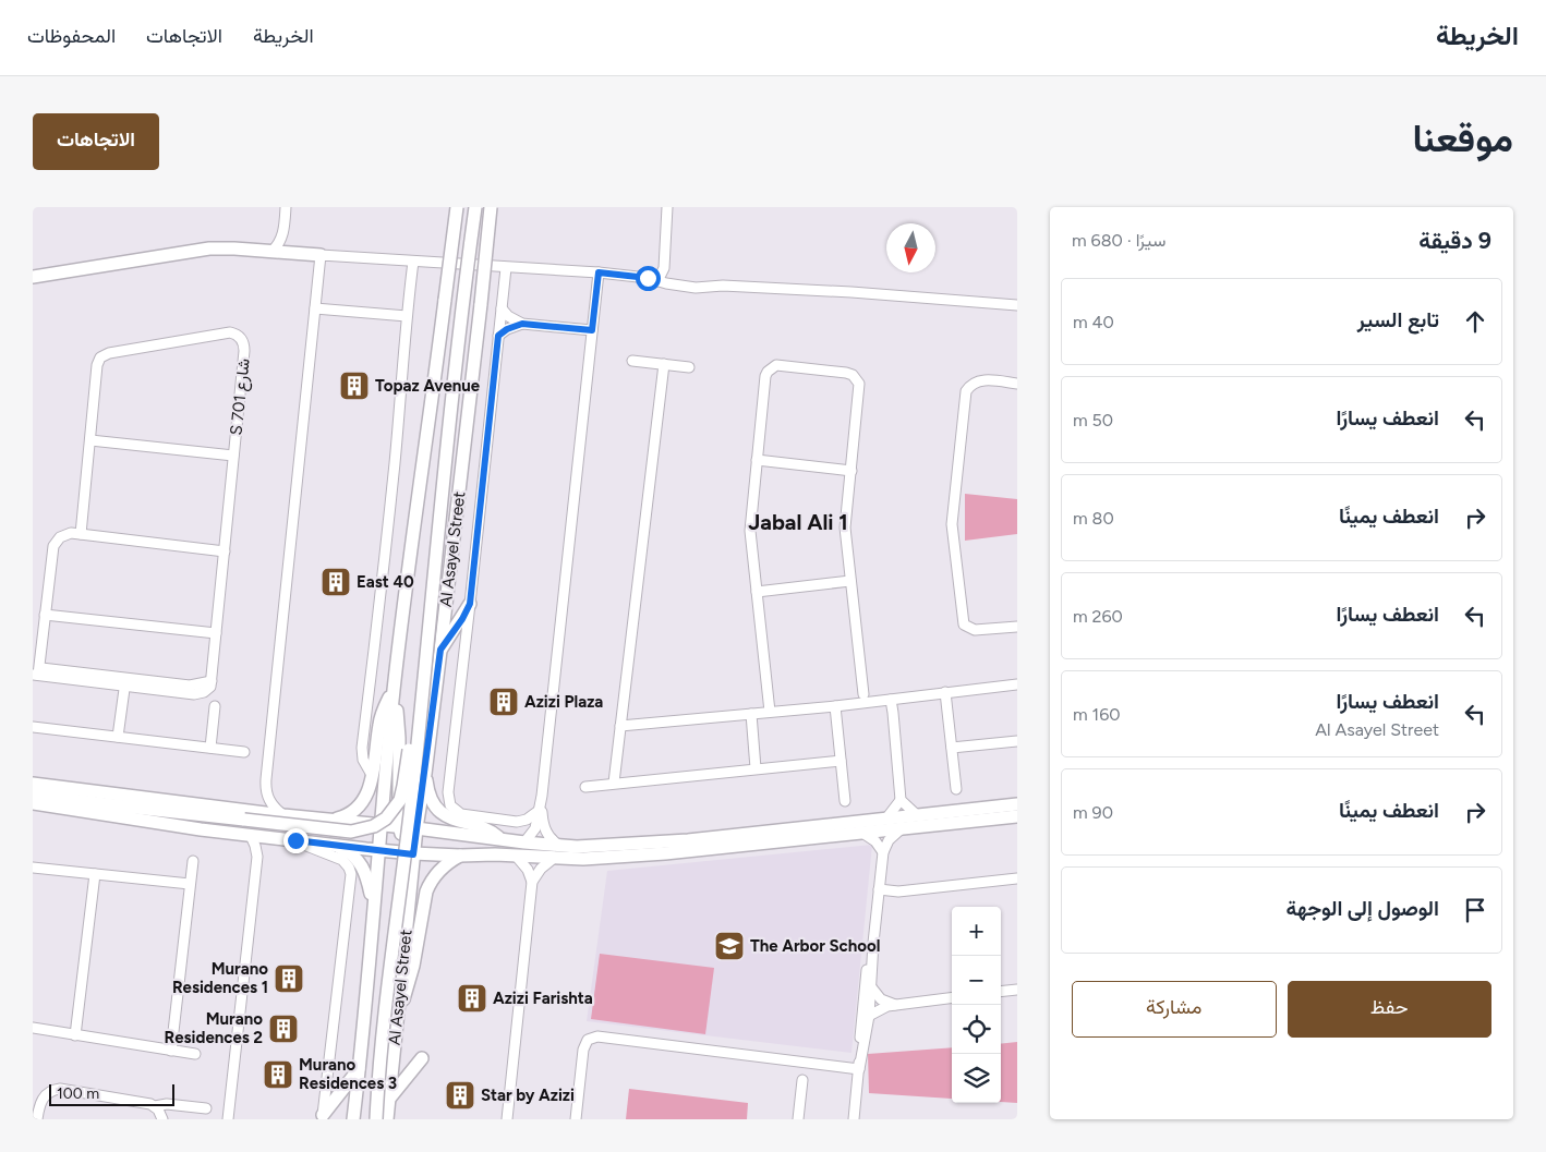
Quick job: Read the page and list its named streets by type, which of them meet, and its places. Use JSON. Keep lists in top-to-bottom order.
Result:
{
  "streets": {
    "main road": ["Al Asayel Street"],
    "street": ["S 701 شارع"]
  },
  "districts": ["Jabal Ali 1"],
  "places": {
    "building": [
      "Topaz Avenue",
      "East 40",
      "Azizi Plaza",
      "Murano Residences 1",
      "Azizi Farishta",
      "Murano Residences 2",
      "Murano Residences 3",
      "Star by Azizi"
    ],
    "school or university": ["The Arbor School"]
  },
  "scale_bar": "100 m",
  "north": "bottom",
  "page": {
    "header": "الخريطة",
    "nav": ["الخريطة", "الاتجاهات", "المحفوظات"],
    "title": "موقعنا",
    "buttons": [
      "الاتجاهات",
      ["حفظ", "مشاركة"]
    ],
    "heading": ["9 دقيقة", "سيرًا · 680 m"],
    "list": [
      ["تابع السير", "40 m"],
      ["انعطف يسارًا", "50 m"],
      ["انعطف يمينًا", "80 m"],
      ["انعطف يسارًا", "260 m"],
      ["انعطف يسارًا", "Al Asayel Street", "160 m"],
      ["انعطف يمينًا", "90 m"],
      "الوصول إلى الوجهة"
    ],
    "map_buttons": ["+", "−"],
    "scale": "100 m"
  }
}
